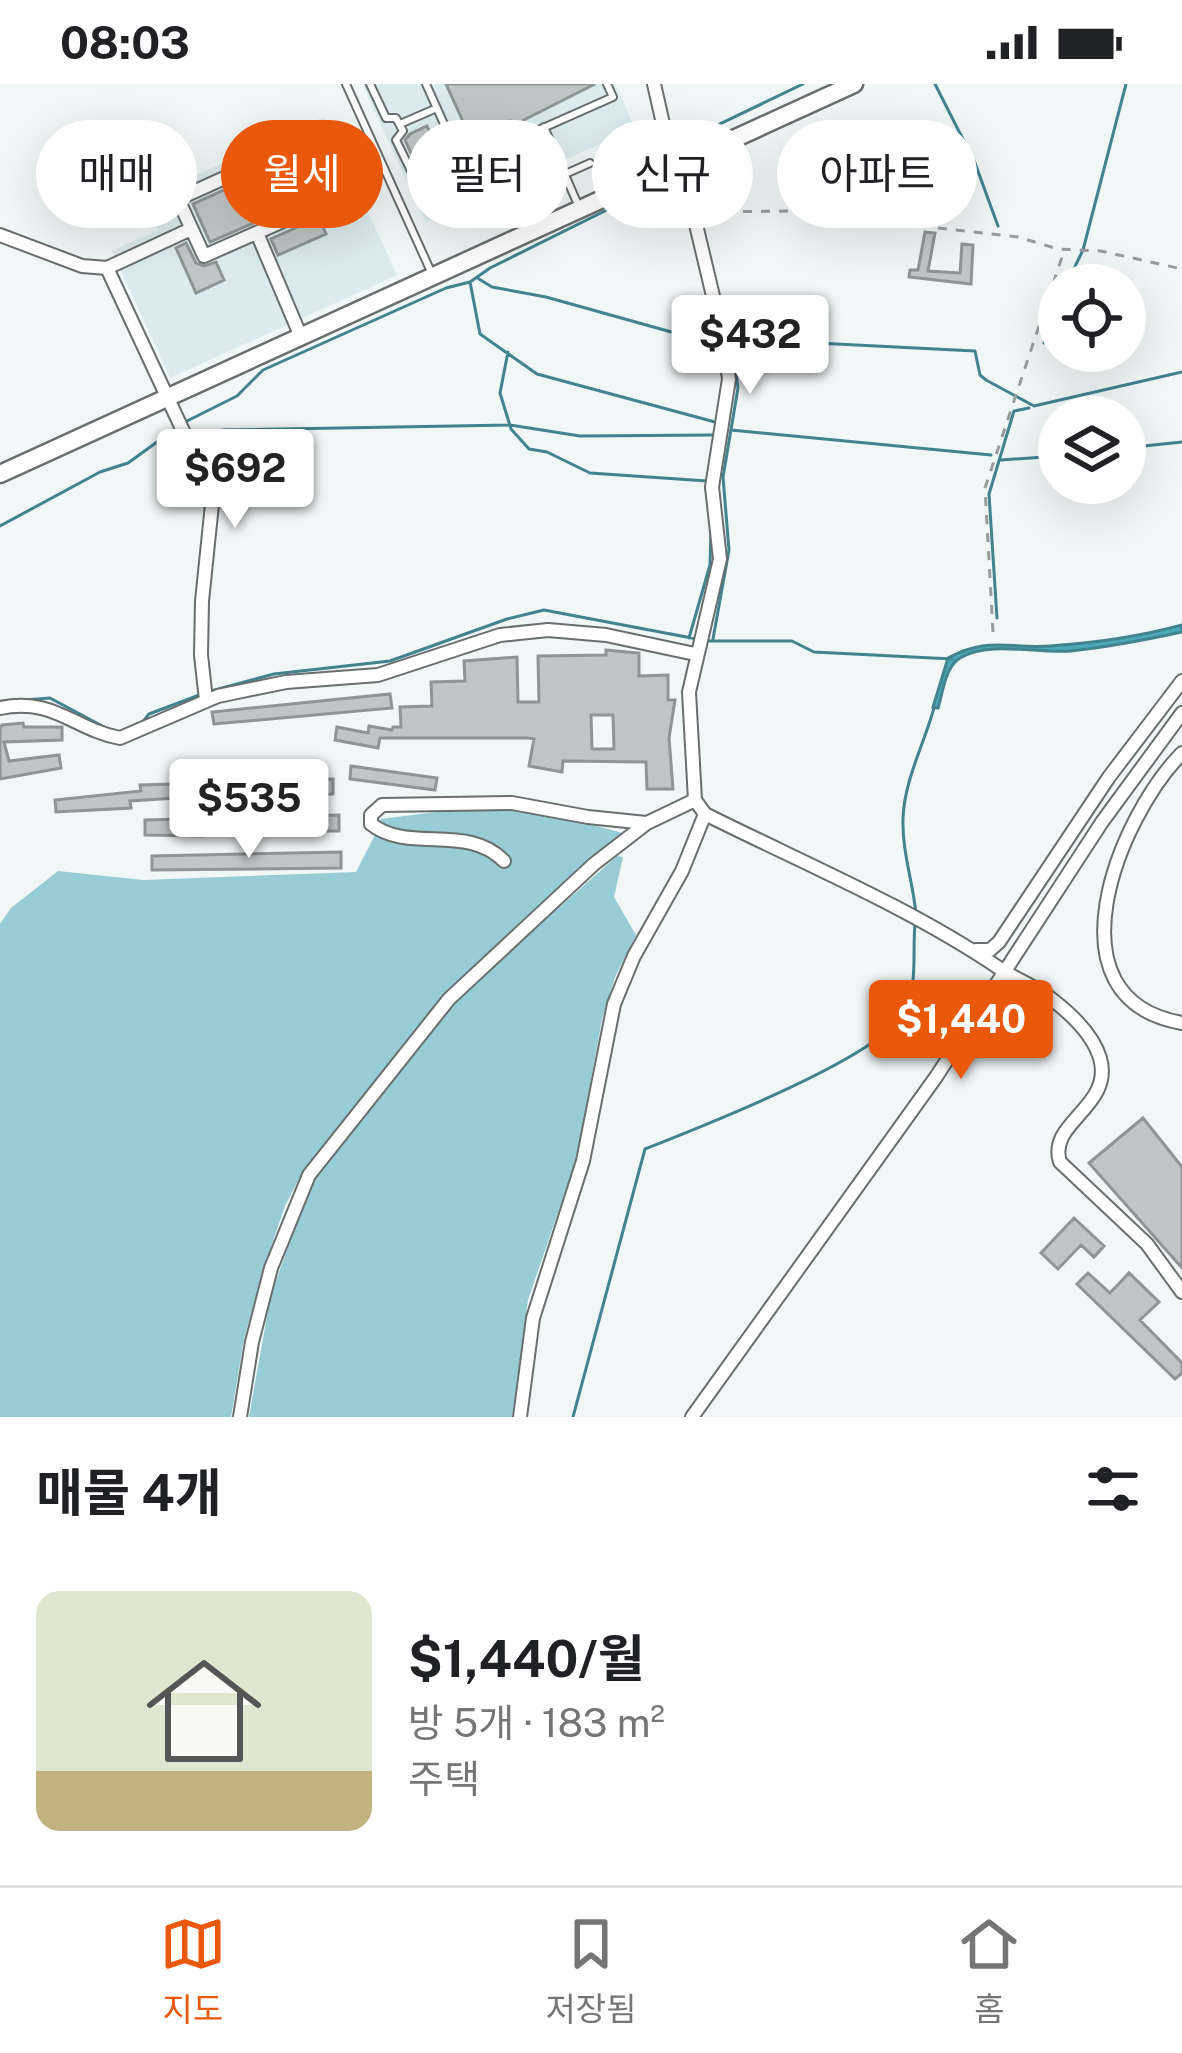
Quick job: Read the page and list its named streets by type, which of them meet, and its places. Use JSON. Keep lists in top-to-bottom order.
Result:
{
  "page": {
    "status": "08:03",
    "chip": [
      "매매",
      "월세",
      "필터",
      "신규",
      "아파트"
    ],
    "price": [
      "$432",
      "$692",
      "$535",
      "$1,440"
    ],
    "heading": "매물 4개",
    "list": [
      {
        "name": "$1,440/월",
        "note": "방 5개 · 183 m² · 주택"
      }
    ],
    "tabs": ["지도", "저장됨", "홈"]
  }
}
